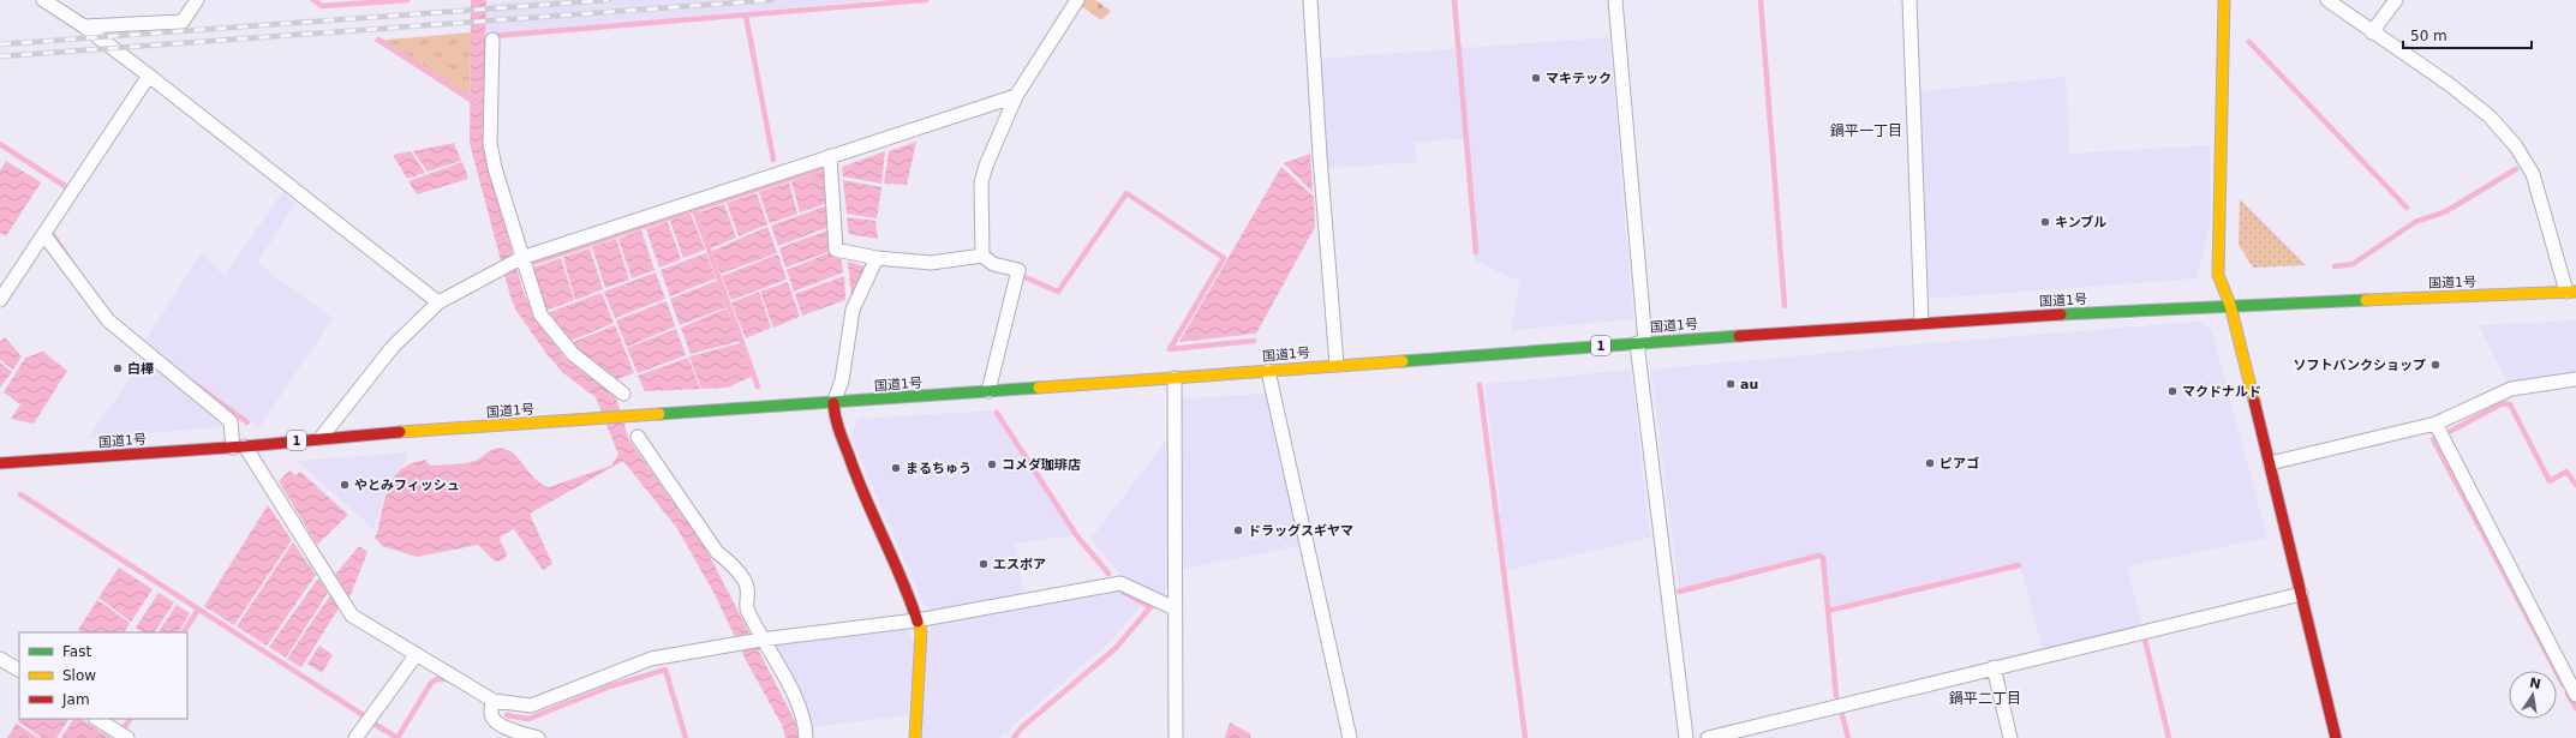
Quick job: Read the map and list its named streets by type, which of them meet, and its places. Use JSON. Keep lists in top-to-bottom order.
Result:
{
  "streets": {
    "main road": ["国道1号", "1"]
  },
  "districts": ["鍋平一丁目", "鍋平二丁目"],
  "places": [
    "マキテック",
    "キンブル",
    "ソフトバンクショップ",
    "白樺",
    "au",
    "マクドナルド",
    "ピアゴ",
    "コメダ珈琲店",
    "まるちゅう",
    "やとみフィッシュ",
    "ドラッグスギヤマ",
    "エスポア"
  ],
  "legend": ["Fast", "Slow", "Jam"],
  "scale_bar": "50 m",
  "north": "top"
}
